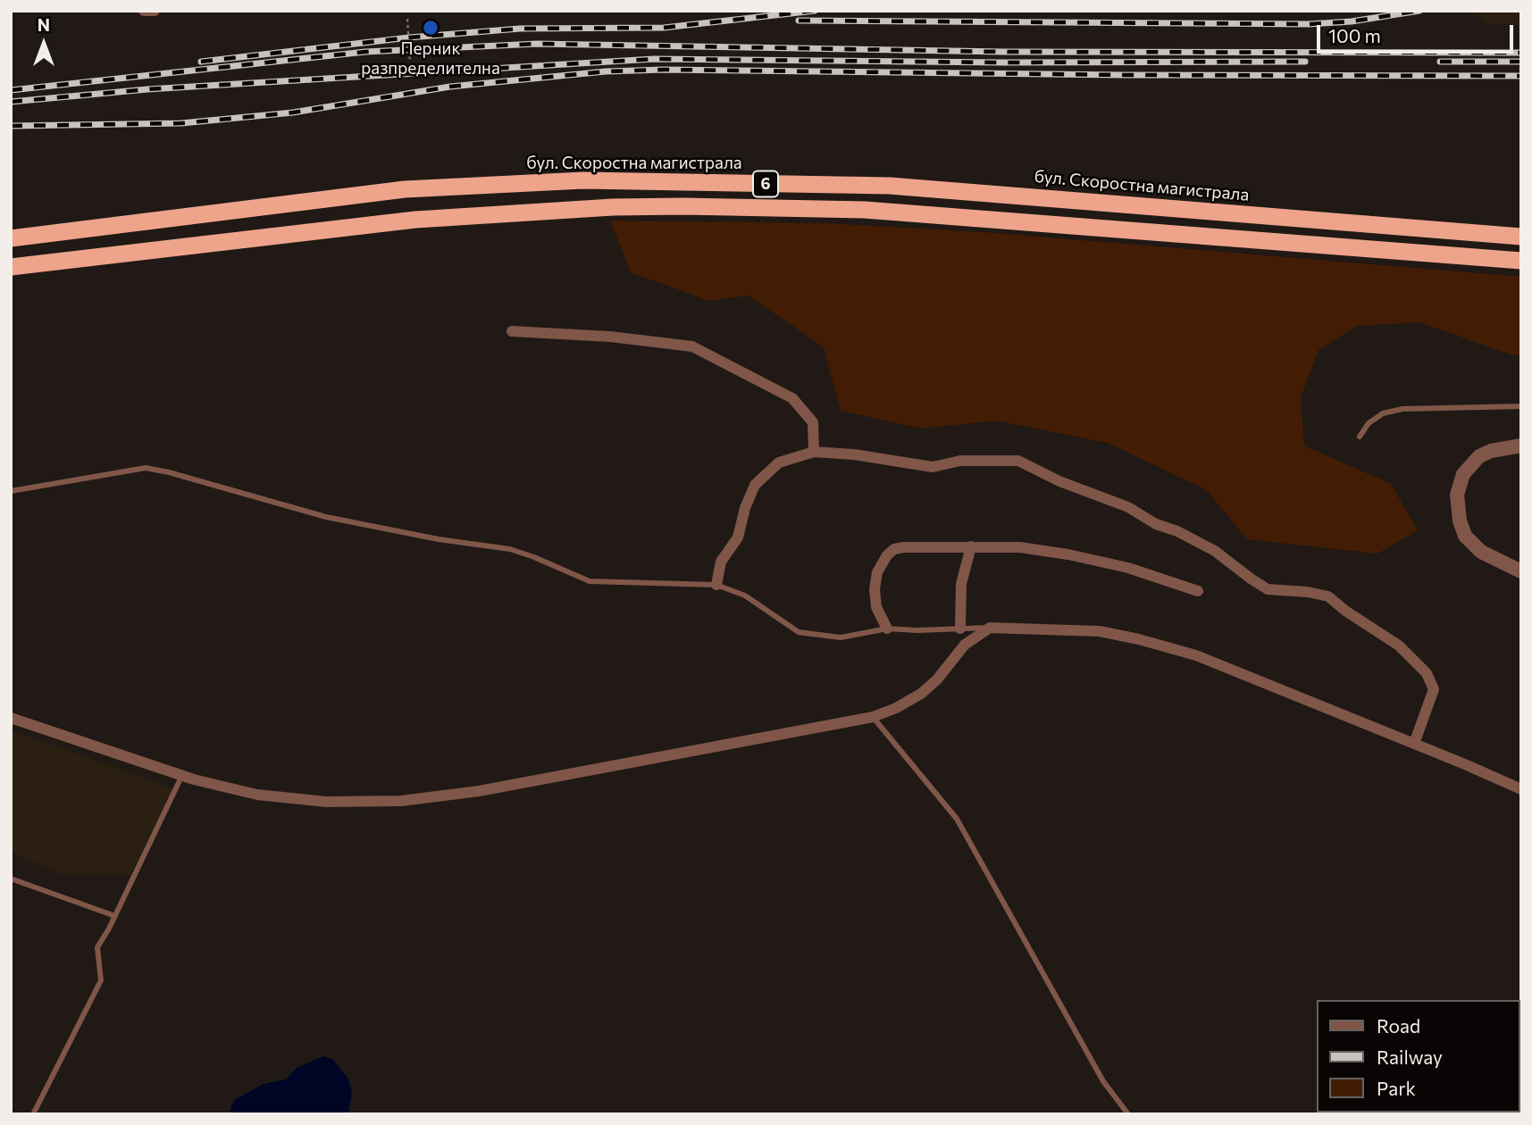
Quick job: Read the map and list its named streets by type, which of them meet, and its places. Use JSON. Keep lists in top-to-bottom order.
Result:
{
  "streets": {
    "highway": ["бул. Скоростна магистрала", "6"]
  },
  "places": ["Перник разпределителна"],
  "legend": ["Road", "Railway", "Park"],
  "scale_bar": "100 m",
  "north": "top"
}
